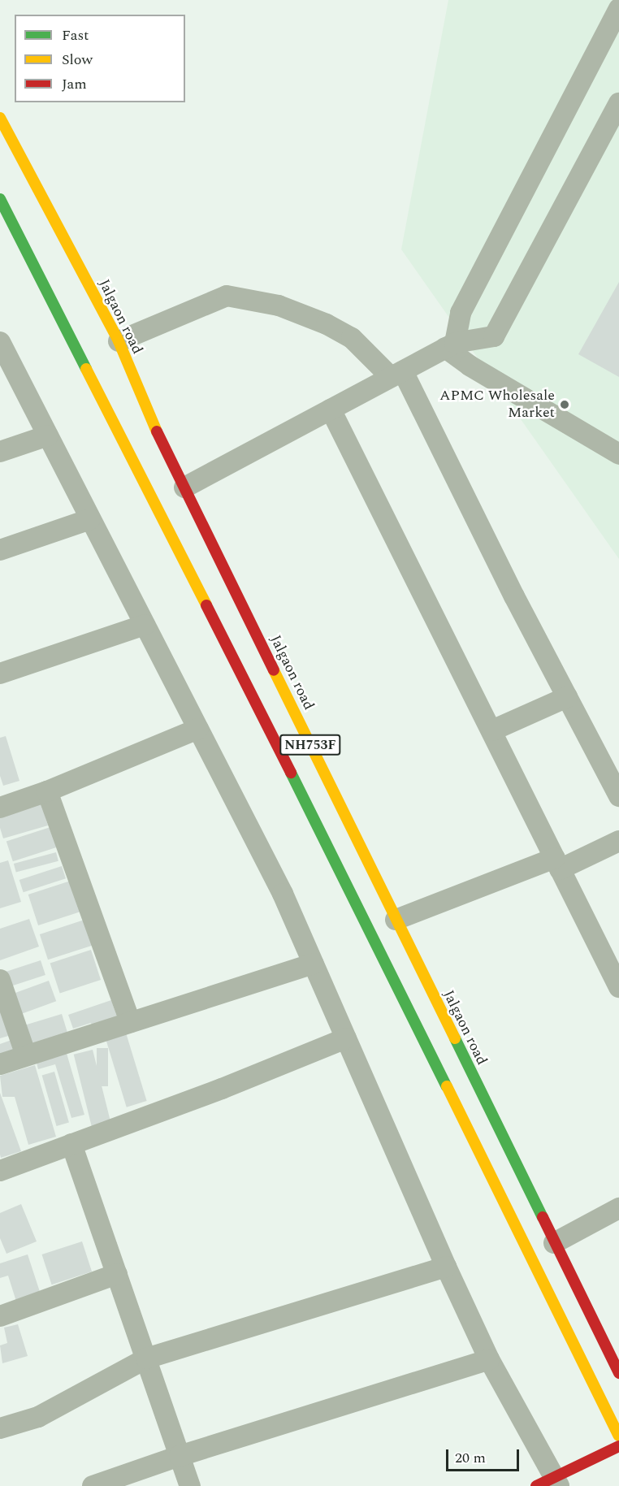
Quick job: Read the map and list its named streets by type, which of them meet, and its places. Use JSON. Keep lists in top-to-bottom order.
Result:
{
  "streets": {
    "main road": ["Jalgaon road", "NH753F"]
  },
  "places": ["APMC Wholesale Market"],
  "legend": ["Fast", "Slow", "Jam"],
  "scale_bar": "20 m"
}
